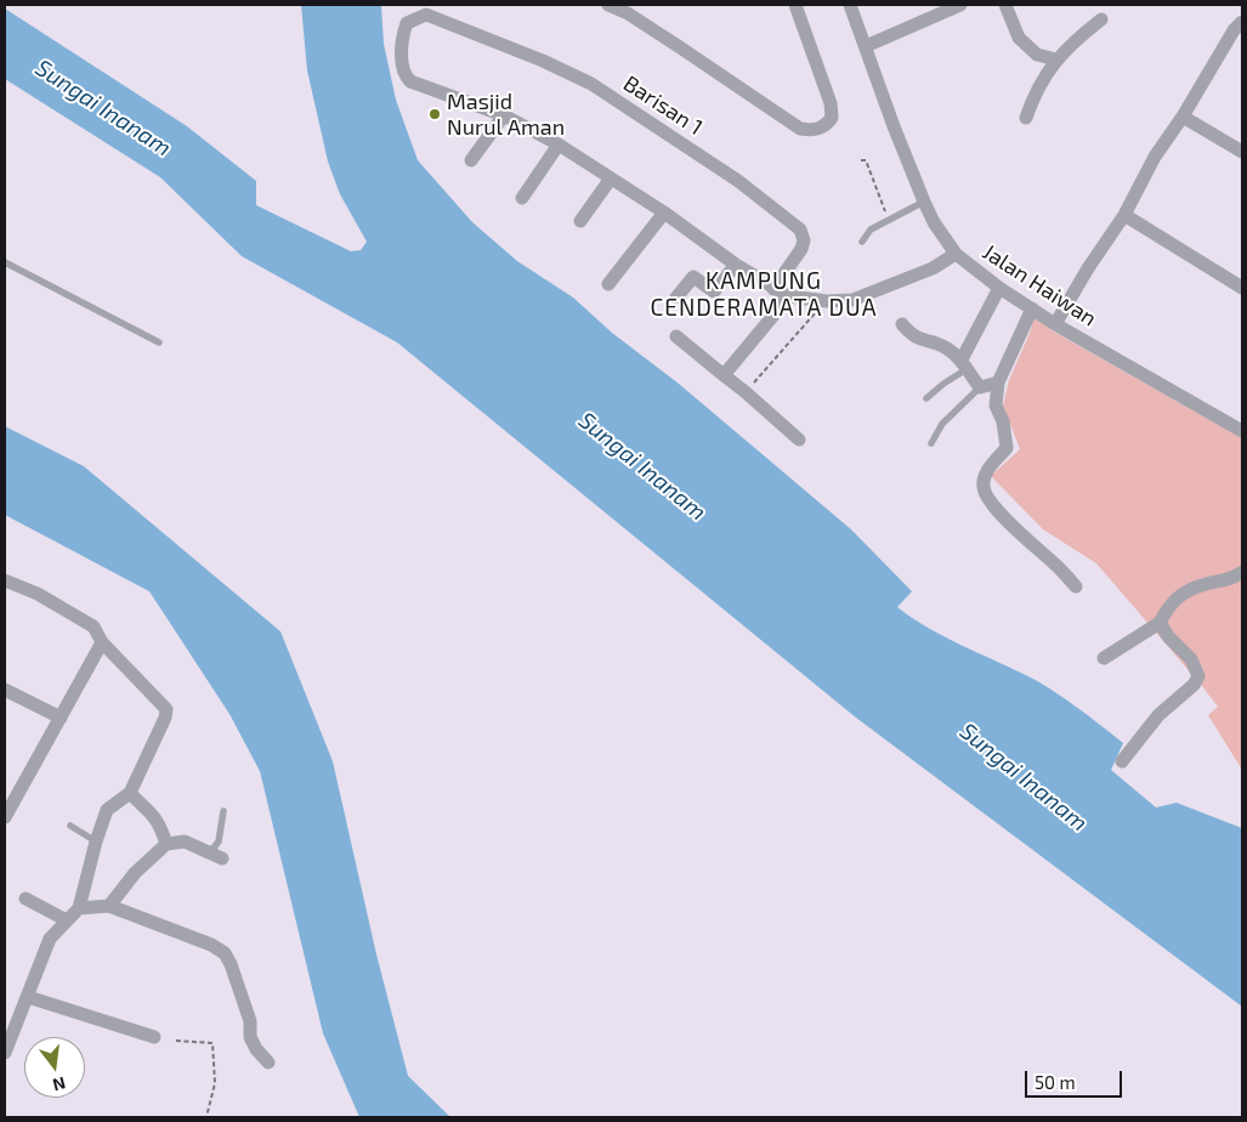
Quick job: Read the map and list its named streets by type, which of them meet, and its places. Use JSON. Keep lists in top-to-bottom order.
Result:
{
  "streets": {
    "street": ["Barisan 1", "Jalan Haiwan"]
  },
  "districts": ["KAMPUNG CENDERAMATA DUA"],
  "water": ["Sungai Inanam"],
  "places": ["Masjid Nurul Aman"],
  "scale_bar": "50 m",
  "north": "bottom"
}
